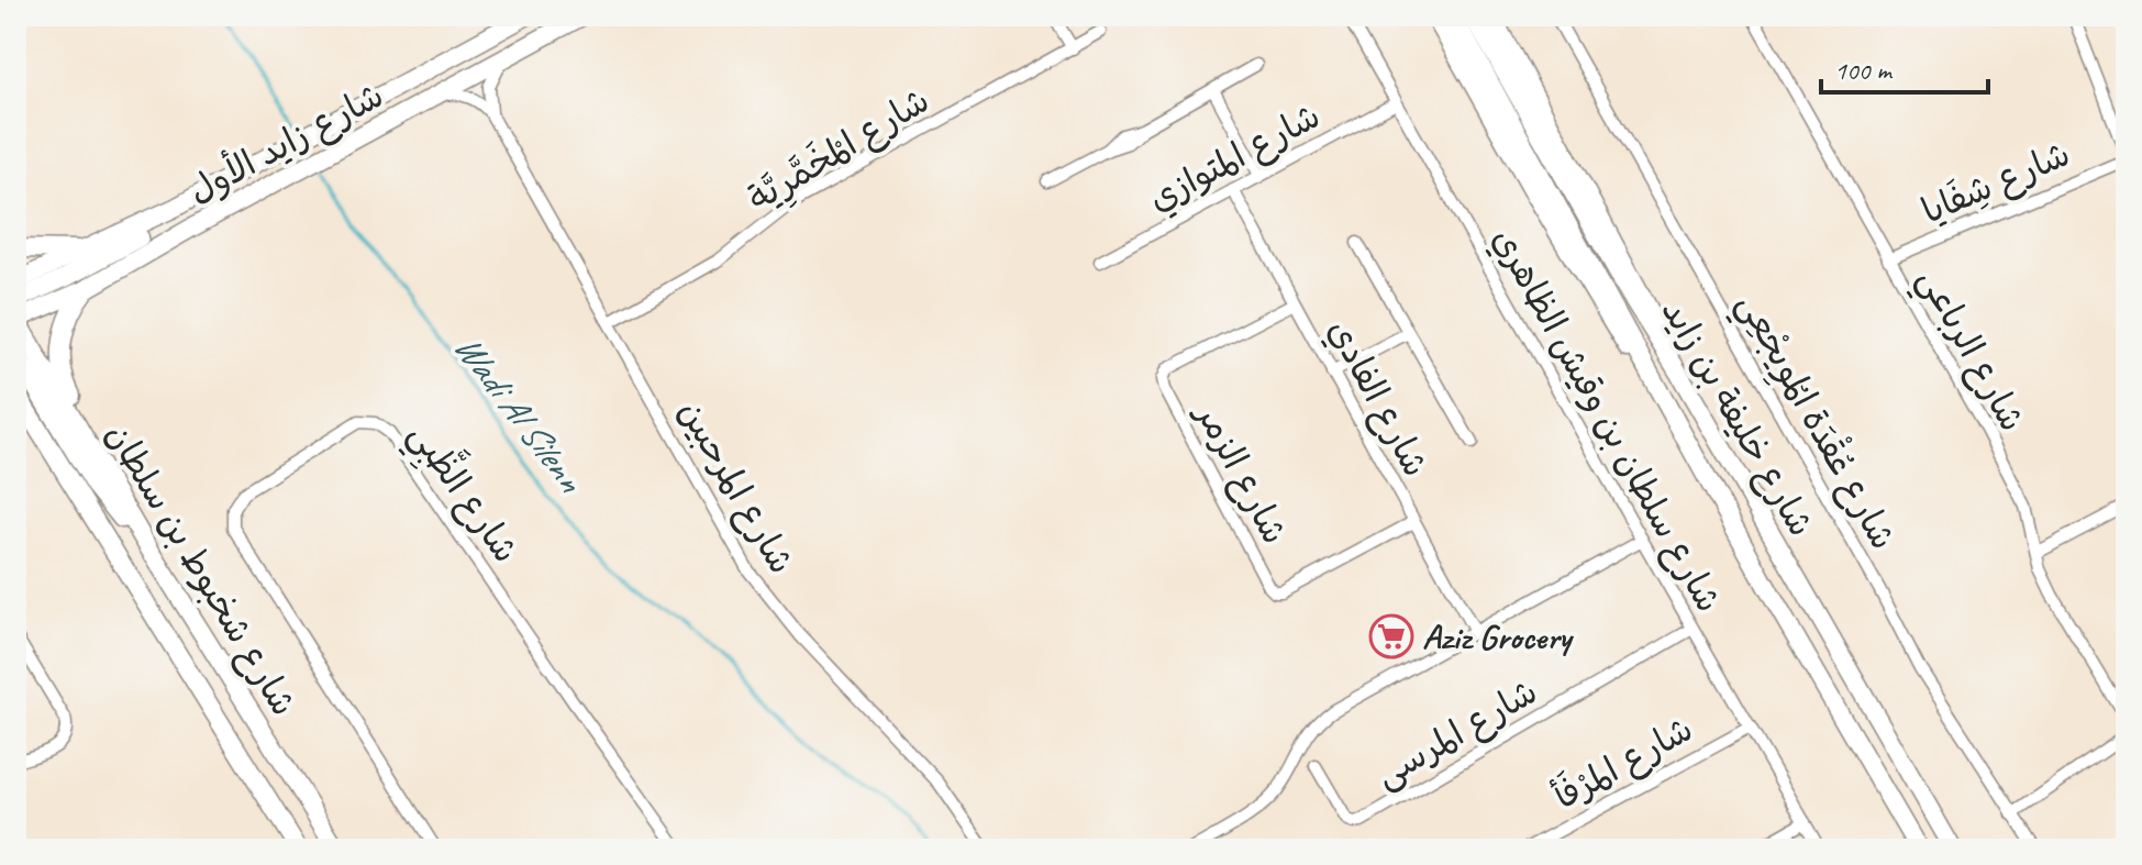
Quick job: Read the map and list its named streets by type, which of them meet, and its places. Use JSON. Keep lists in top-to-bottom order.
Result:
{
  "streets": {
    "main road": ["شارع زايد الأول", "شارع خليفة بن زايد", "شارع شخبوط بن سلطان"],
    "street": [
      "شارع المْخَمَّرِيَّة",
      "شارع المتوازي",
      "شارع شِفَايا",
      "شارع الرباعي",
      "شارع الفادي",
      "شارع سلطان بن وقيش الظاهري",
      "شارع عُقْدَة المُوِيجْعِي",
      "شارع الزمر",
      "شارع المرحبين",
      "شارع الظَّبِي",
      "شارع المرسى",
      "شارع المرْفَأ"
    ]
  },
  "crossings": [
    ["شارع زايد الأول", "شارع شخبوط بن سلطان"],
    ["شارع المْخَمَّرِيَّة", "شارع المرحبين"],
    ["شارع المتوازي", "شارع الفادي"],
    ["شارع المتوازي", "شارع سلطان بن وقيش الظاهري"],
    ["شارع شِفَايا", "شارع الرباعي"],
    ["شارع الفادي", "شارع الزمر"],
    ["شارع سلطان بن وقيش الظاهري", "شارع المرسى"],
    ["شارع سلطان بن وقيش الظاهري", "شارع المرْفَأ"]
  ],
  "water": ["Wadi Al Silenn"],
  "places": {
    "supermarket": ["Aziz Grocery"]
  },
  "scale_bar": "100 m"
}
